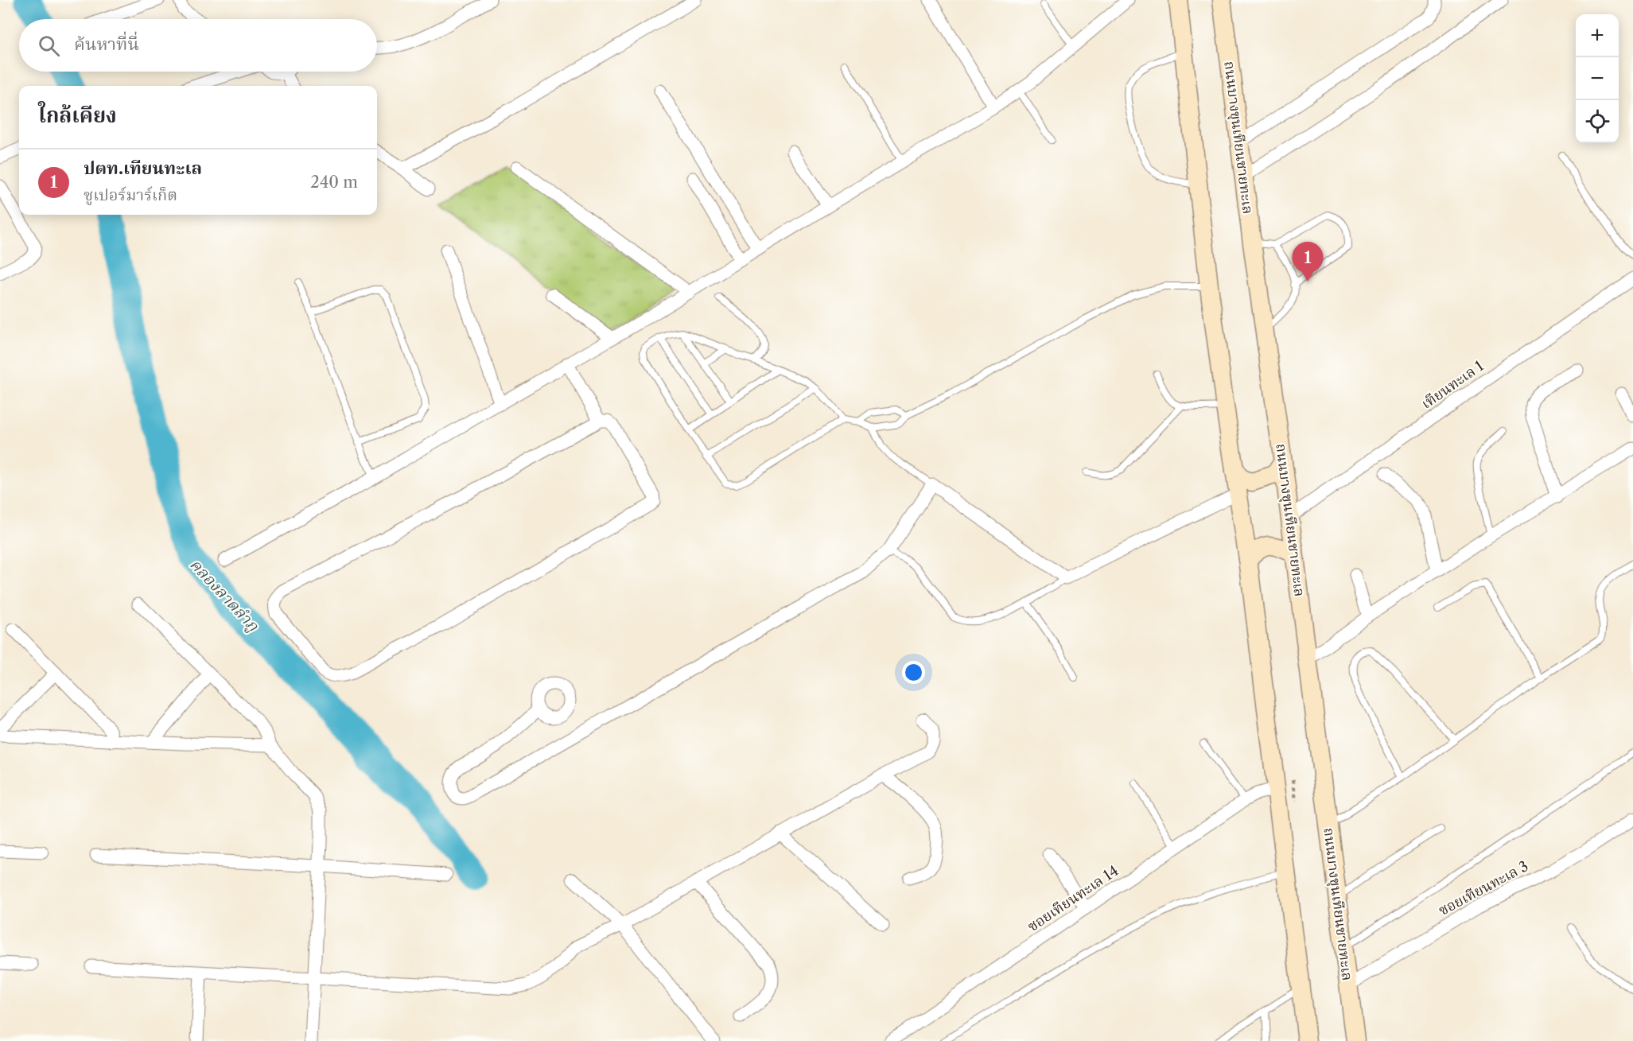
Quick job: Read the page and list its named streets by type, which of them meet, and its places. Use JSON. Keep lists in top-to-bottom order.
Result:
{
  "streets": {
    "main road": ["ถนนบางขุนเทียนชายทะเล"],
    "street": ["เทียนทะเล 1", "ซอยเทียนทะเล 3", "ซอยเทียนทะเล 14"]
  },
  "crossings": [
    ["ถนนบางขุนเทียนชายทะเล", "เทียนทะเล 1"],
    ["ถนนบางขุนเทียนชายทะเล", "ซอยเทียนทะเล 3"]
  ],
  "water": ["คลองลาดลำภู"],
  "page": {
    "map_buttons": ["+", "−"],
    "search": "ค้นหาที่นี่",
    "heading": "ใกล้เคียง",
    "list": [
      {
        "mark": "1",
        "name": "ปตท.เทียนทะเล",
        "note": "ซูเปอร์มาร์เก็ต",
        "value": "240 m"
      }
    ],
    "pins": "1"
  }
}
